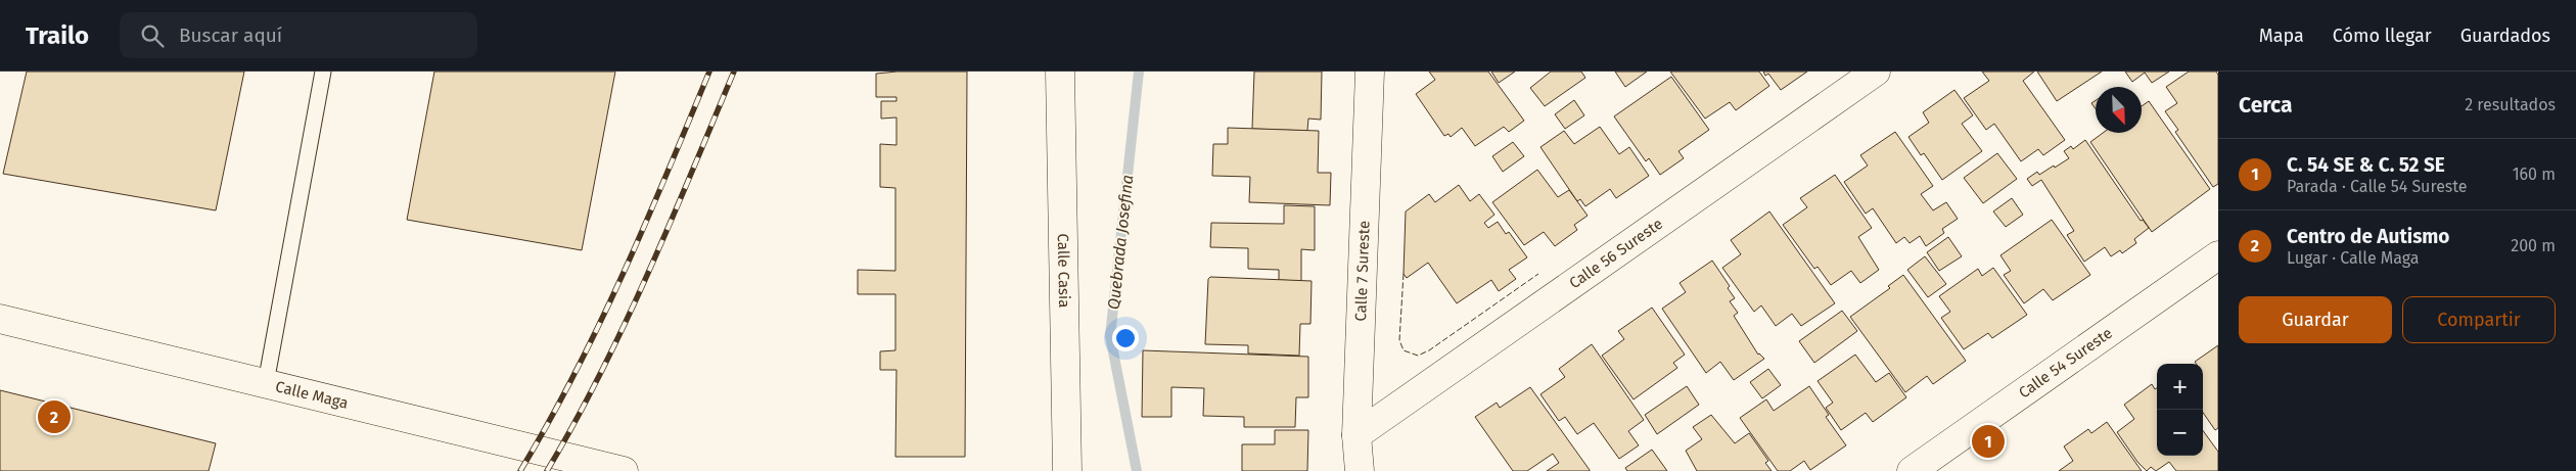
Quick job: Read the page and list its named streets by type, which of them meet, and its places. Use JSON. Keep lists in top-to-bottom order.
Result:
{
  "streets": {
    "street": [
      "Calle 56 Sureste",
      "Calle Casia",
      "Calle 7 Sureste",
      "Calle 54 Sureste",
      "Calle Maga"
    ]
  },
  "crossings": [
    ["Calle 56 Sureste", "Calle 7 Sureste"]
  ],
  "water": ["Quebrada Josefina"],
  "north": "bottom right",
  "page": {
    "header": "Trailo",
    "search": "Buscar aquí",
    "nav": ["Mapa", "Cómo llegar", "Guardados"],
    "heading": ["Cerca", "2 resultados"],
    "list": [
      {
        "mark": "1",
        "name": "C. 54 SE & C. 52 SE",
        "note": "Parada · Calle 54 Sureste",
        "value": "160 m"
      },
      {
        "mark": "2",
        "name": "Centro de Autismo",
        "note": "Lugar · Calle Maga",
        "value": "200 m"
      }
    ],
    "buttons": ["Guardar", "Compartir"],
    "map_buttons": ["+", "−"],
    "pins": ["2", "1"]
  }
}
